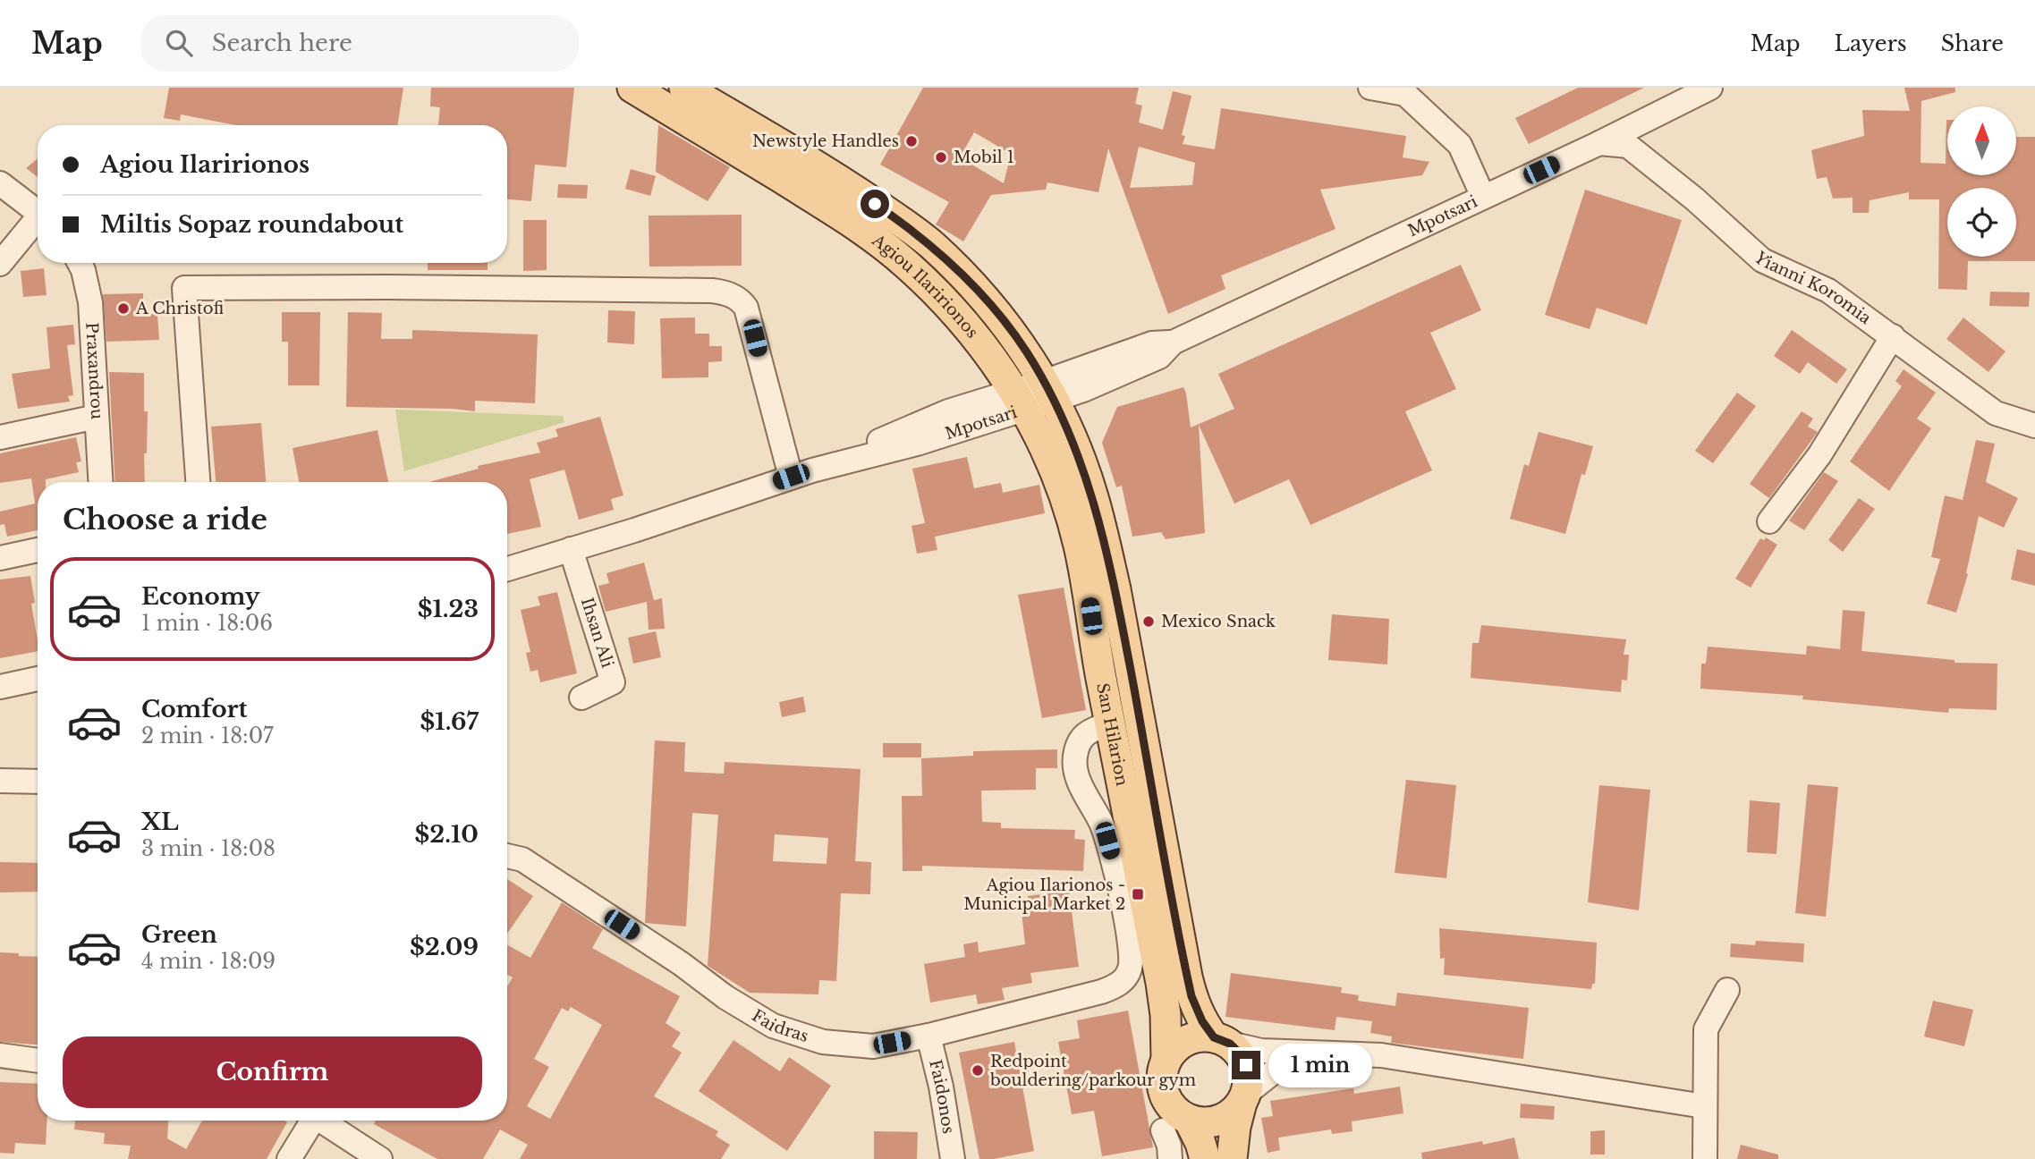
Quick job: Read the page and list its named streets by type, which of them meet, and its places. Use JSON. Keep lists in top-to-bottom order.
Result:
{
  "streets": {
    "main road": ["Agiou Ilaririonos", "San Hilarion"],
    "street": [
      "Mpotsari",
      "Yianni Koromia",
      "Praxandrou",
      "Ihsan Ali",
      "Faidras",
      "Faidonos"
    ]
  },
  "crossings": [
    ["Mpotsari", "Yianni Koromia"],
    ["Mpotsari", "Agiou Ilaririonos"],
    ["Mpotsari", "Ihsan Ali"],
    ["Agiou Ilaririonos", "San Hilarion"],
    ["San Hilarion", "Faidras"],
    ["Faidras", "Faidonos"]
  ],
  "places": {
    "other": [
      "Newstyle Handles",
      "Mobil 1",
      "A Christofi",
      "Mexico Snack",
      "Redpoint bouldering/parkour gym"
    ],
    "transit": ["Agiou Ilarionos - Municipal Market 2"]
  },
  "north": "top",
  "page": {
    "header": "Map",
    "search": "Search here",
    "nav": ["Map", "Layers", "Share"],
    "banner": ["Agiou Ilaririonos", "Miltis Sopaz roundabout"],
    "heading": "Choose a ride",
    "list": [
      {
        "name": "Economy",
        "note": "1 min · 18:06",
        "value": "$1.23"
      },
      {
        "name": "Comfort",
        "note": "2 min · 18:07",
        "value": "$1.67"
      },
      {
        "name": "XL",
        "note": "3 min · 18:08",
        "value": "$2.10"
      },
      {
        "name": "Green",
        "note": "4 min · 18:09",
        "value": "$2.09"
      }
    ],
    "buttons": "Confirm",
    "bubble": "1 min"
  }
}
